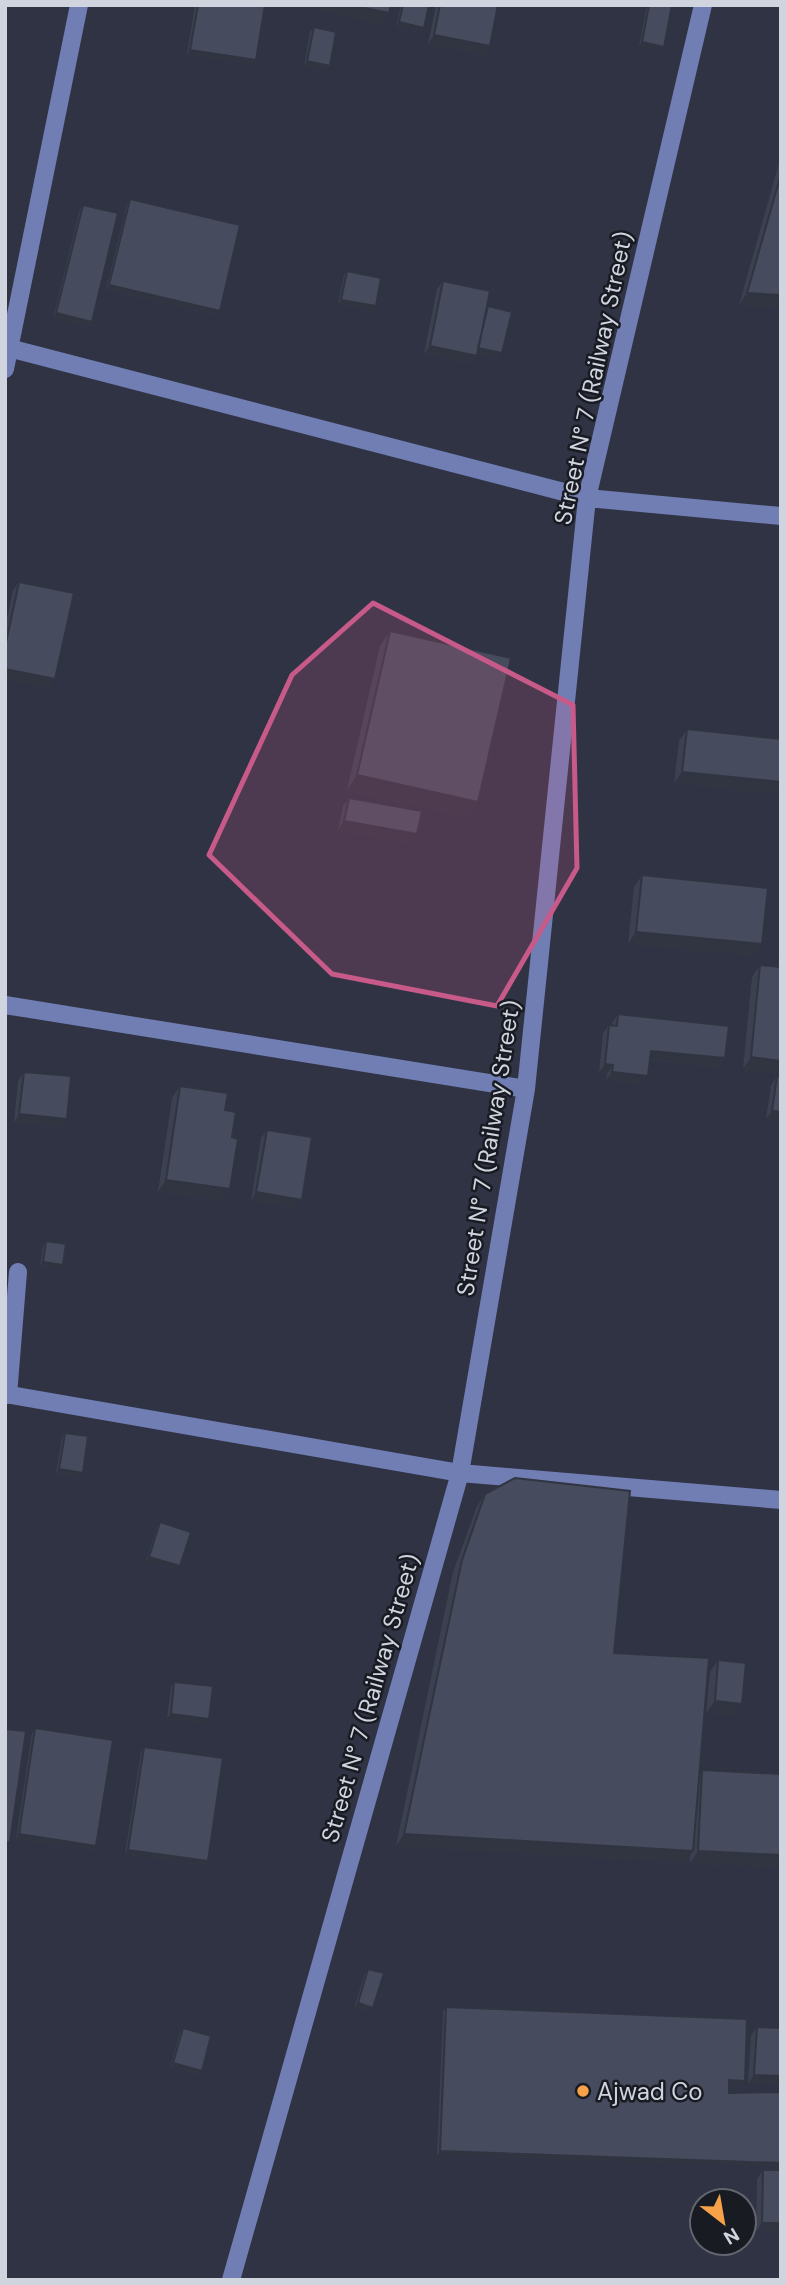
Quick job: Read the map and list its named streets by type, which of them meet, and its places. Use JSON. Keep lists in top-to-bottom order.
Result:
{
  "streets": {
    "street": ["Street N° 7 (Railway Street)"]
  },
  "places": ["Ajwad Co"],
  "north": "bottom right"
}
